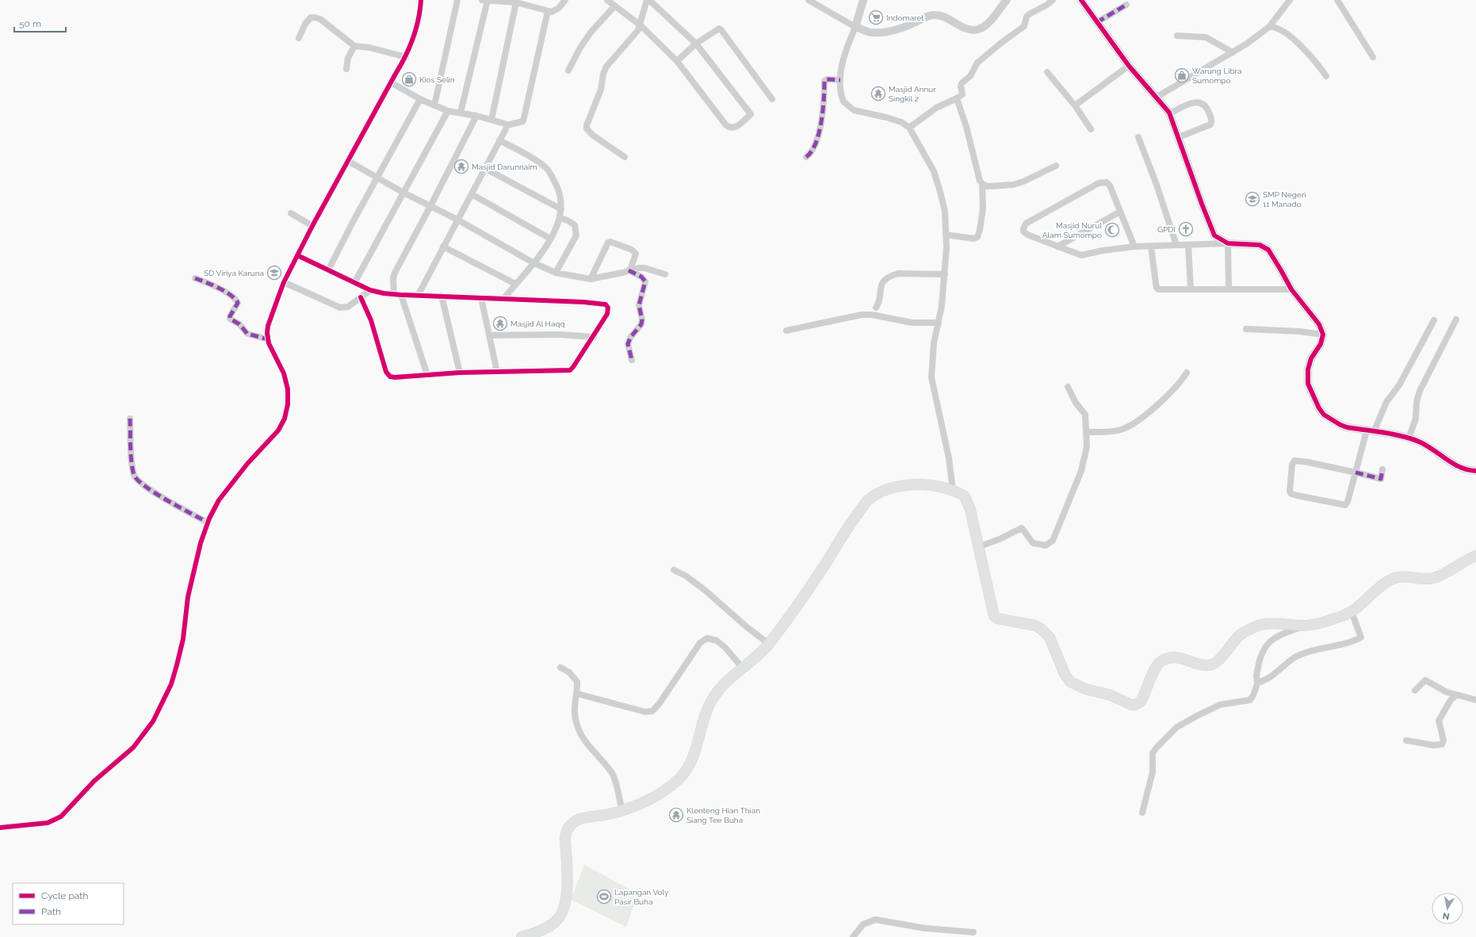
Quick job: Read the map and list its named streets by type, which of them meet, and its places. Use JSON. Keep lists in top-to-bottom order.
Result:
{
  "places": {
    "supermarket": ["Indomaret"],
    "shop": ["Warung Libra Sumompo", "Kios Selin"],
    "temple": [
      "Masjid Annur Singkil 2",
      "Masjid Darunnaim",
      "Masjid Al Haqq",
      "Klenteng Hian Thian Siang Tee Buha"
    ],
    "school or university": ["SMP Negeri 11 Manado", "SD Viriya Karuna"],
    "church": ["GPDI"],
    "mosque": ["Masjid Nurul Alam Sumompo"],
    "sports": ["Lapangan Voly Pasir Buha"]
  },
  "legend": ["Cycle path", "Path"],
  "scale_bar": "50 m",
  "north": "bottom"
}
